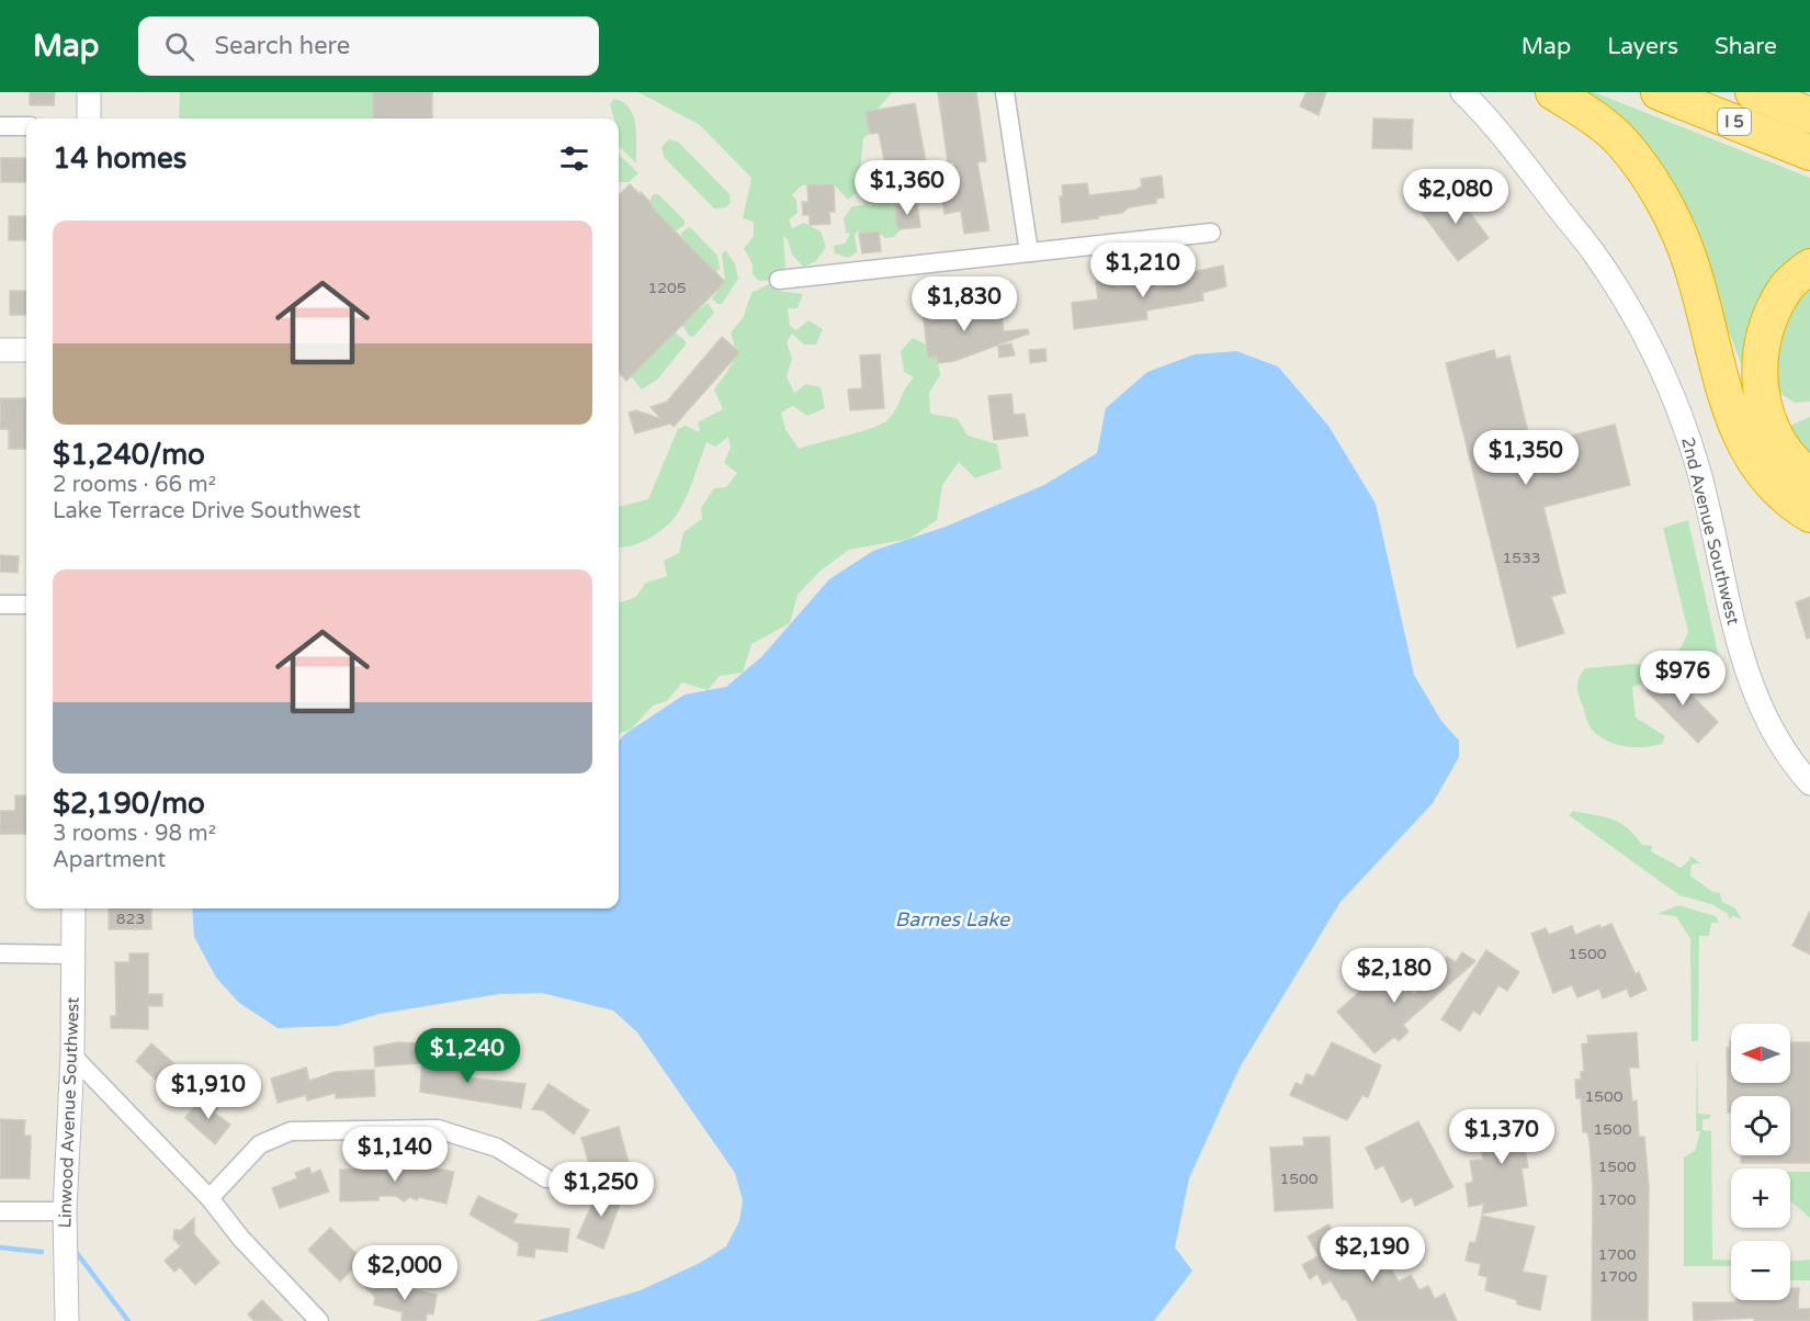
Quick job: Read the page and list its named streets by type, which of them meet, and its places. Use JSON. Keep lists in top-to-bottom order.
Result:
{
  "streets": {
    "highway": ["I 5"],
    "street": ["2nd Avenue Southwest", "Linwood Avenue Southwest"]
  },
  "water": ["Barnes Lake"],
  "house_numbers": [
    "1205",
    "1533",
    "823",
    "1500",
    "1500",
    "1500",
    "1500",
    "1500",
    "1700",
    "1700",
    "1700"
  ],
  "north": "left",
  "page": {
    "header": "Map",
    "search": "Search here",
    "nav": ["Map", "Layers", "Share"],
    "heading": "14 homes",
    "price": [
      "$1,360",
      "$2,080",
      "$1,210",
      "$1,830",
      "$1,350",
      "$976",
      "$2,180",
      "$1,240",
      "$1,910",
      "$1,370",
      "$1,140",
      "$1,250",
      "$2,190",
      "$2,000"
    ],
    "list": [
      {
        "name": "$1,240/mo",
        "note": "2 rooms · 66 m² · Lake Terrace Drive Southwest"
      },
      {
        "name": "$2,190/mo",
        "note": "3 rooms · 98 m² · Apartment"
      }
    ],
    "map_buttons": ["+", "−"]
  }
}
